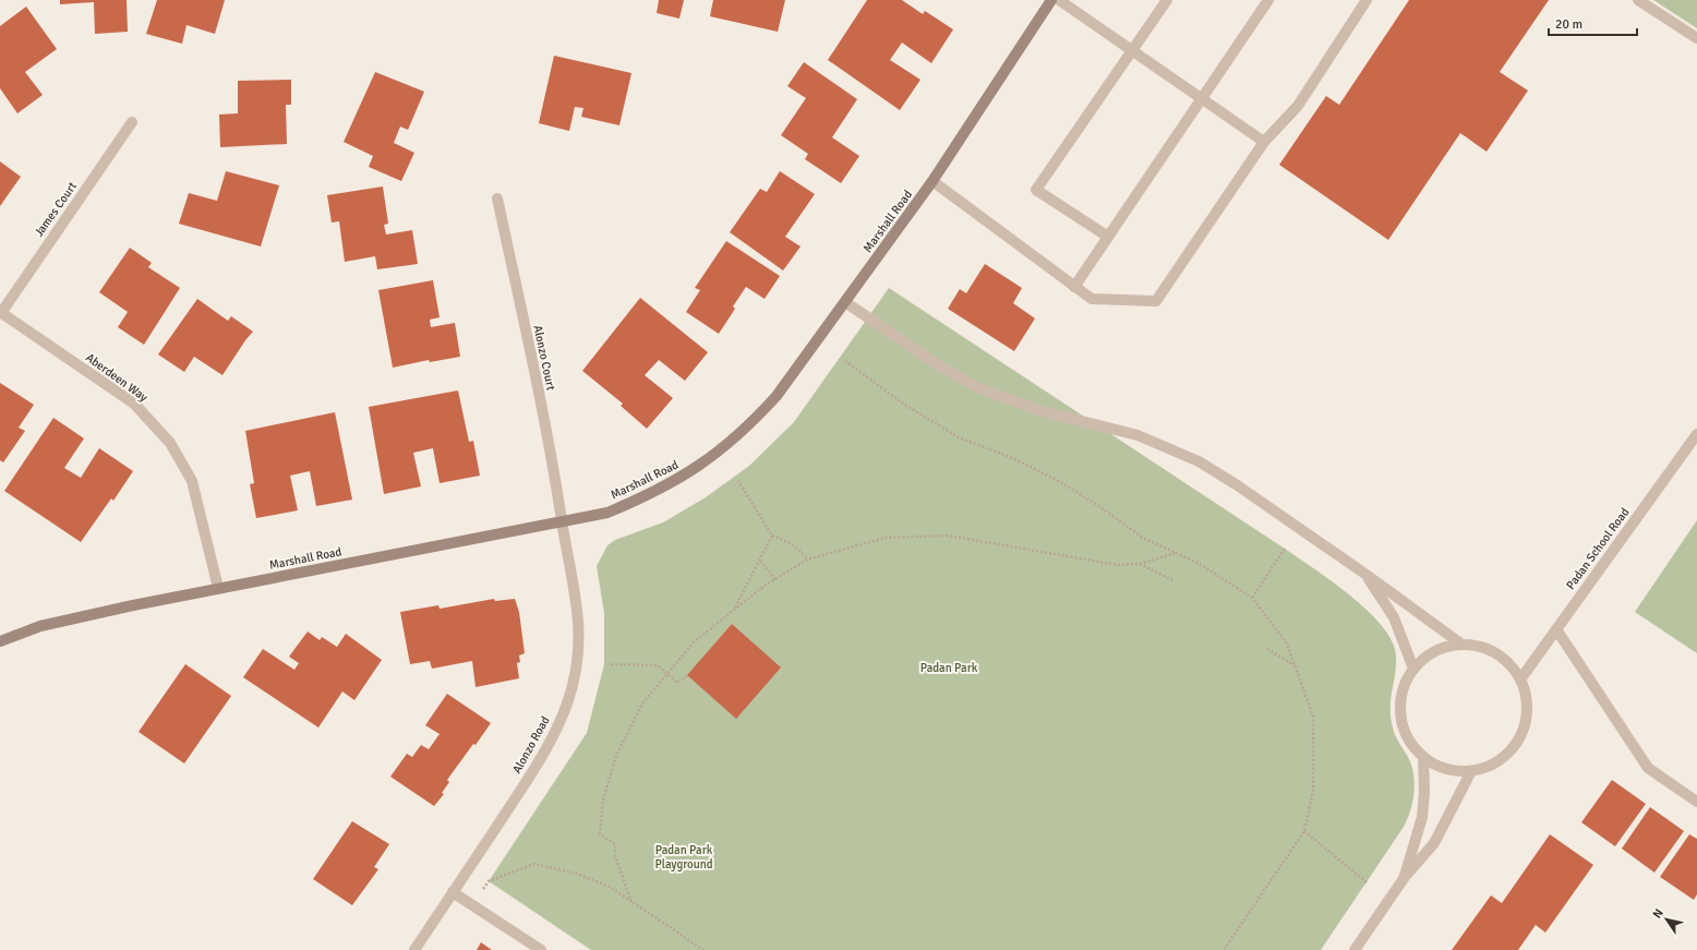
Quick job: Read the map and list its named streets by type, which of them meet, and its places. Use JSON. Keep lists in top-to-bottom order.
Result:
{
  "streets": {
    "street": [
      "James Court",
      "Marshall Road",
      "Alonzo Court",
      "Aberdeen Way",
      "Padan School Road",
      "Alonzo Road"
    ]
  },
  "crossings": [
    ["James Court", "Aberdeen Way"],
    ["Marshall Road", "Alonzo Court"],
    ["Marshall Road", "Aberdeen Way"],
    ["Marshall Road", "Alonzo Road"],
    ["Alonzo Court", "Alonzo Road"]
  ],
  "parks": ["Padan Park", "Padan Park Playground"],
  "scale_bar": "20 m",
  "north": "top left"
}
